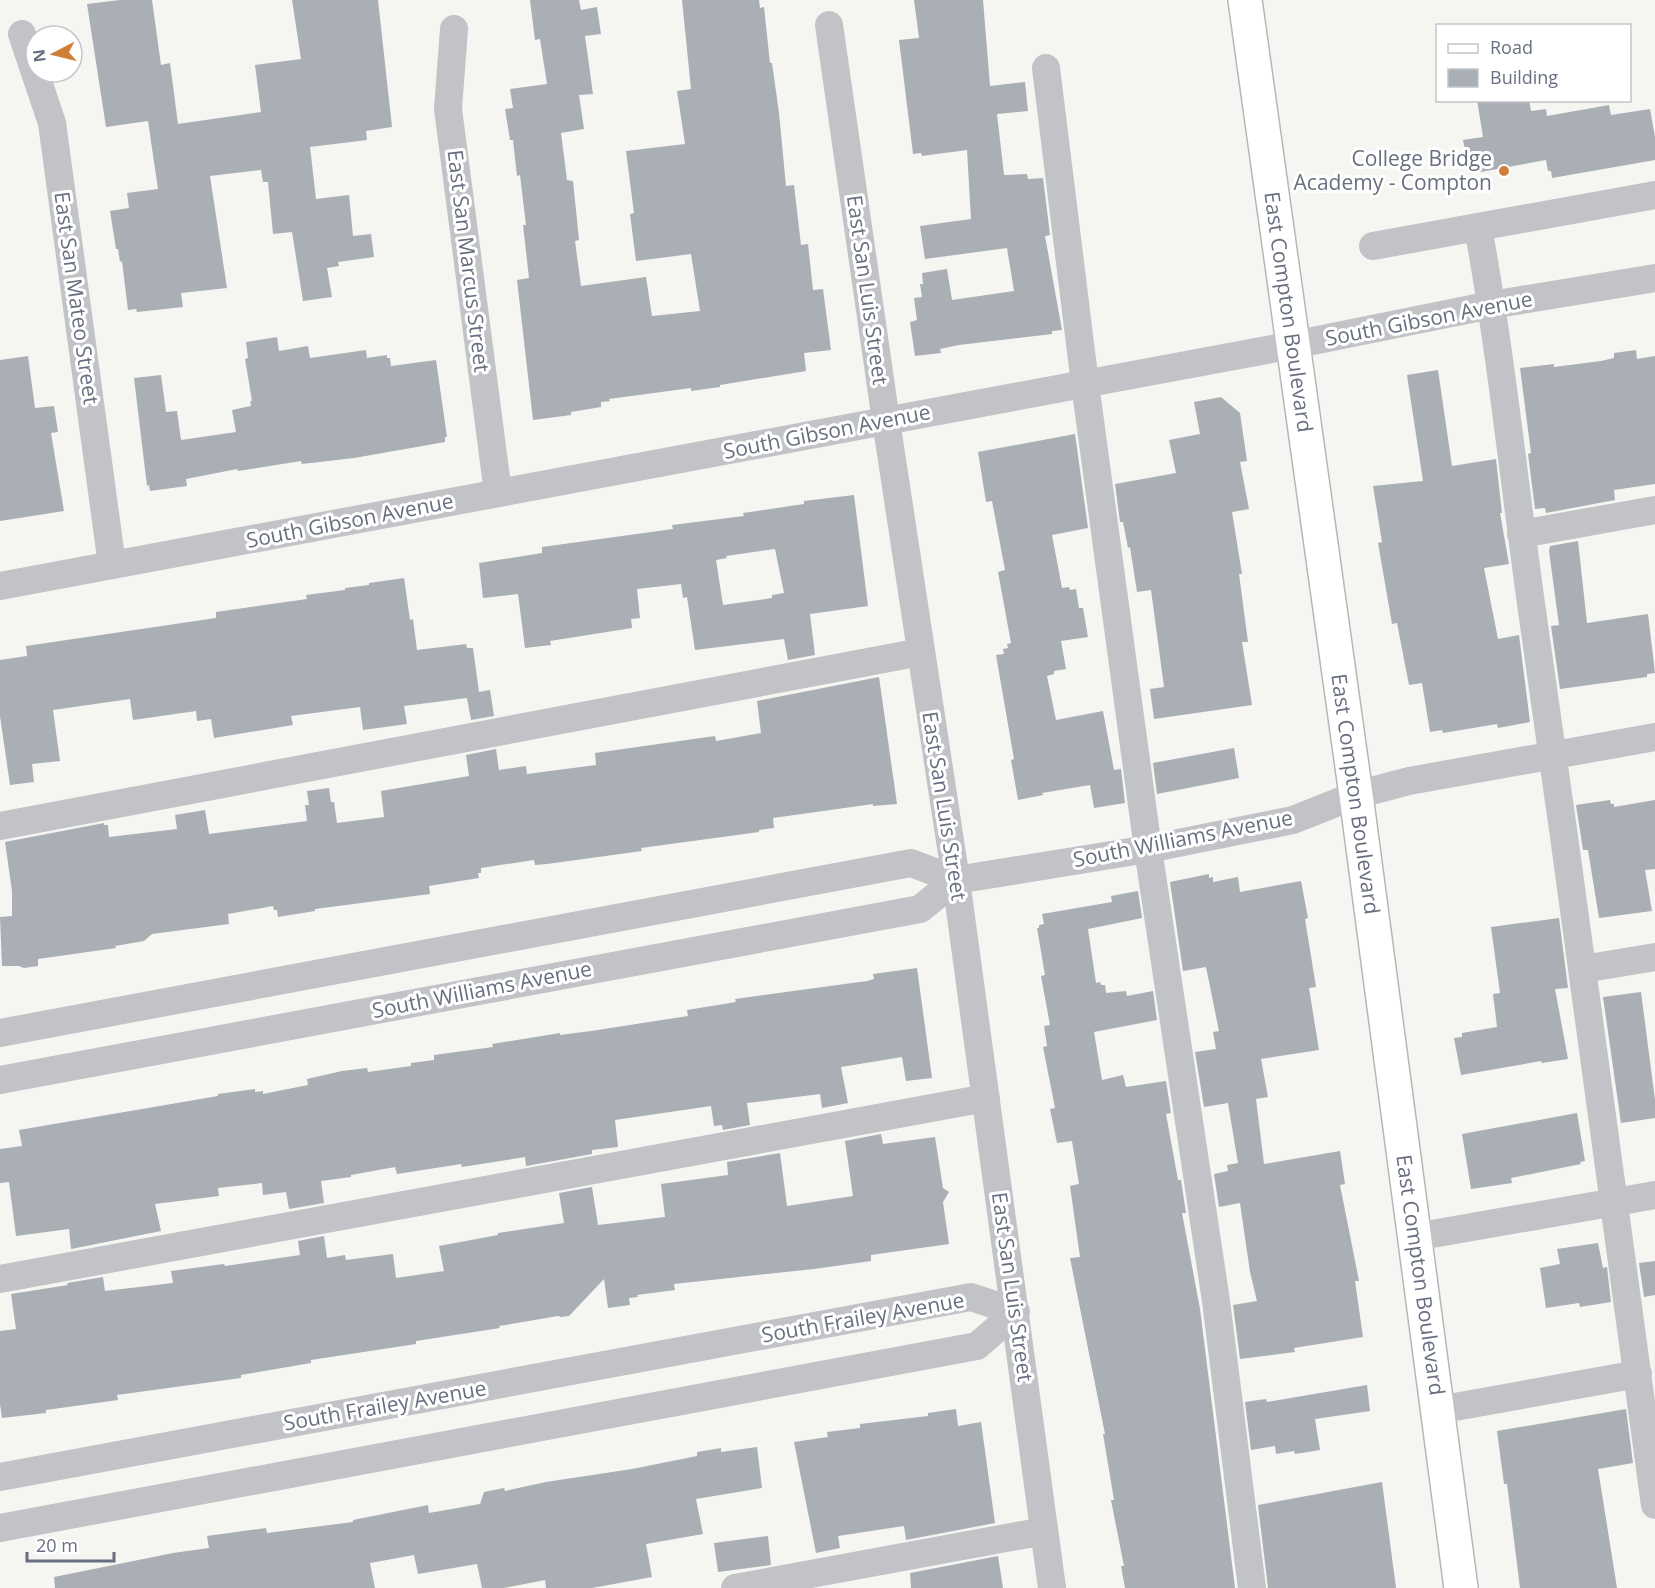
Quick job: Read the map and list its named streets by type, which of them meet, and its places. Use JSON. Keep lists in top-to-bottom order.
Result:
{
  "streets": {
    "main road": ["East Compton Boulevard"],
    "street": [
      "East San Marcus Street",
      "East San Luis Street",
      "East San Mateo Street",
      "South Gibson Avenue",
      "South Williams Avenue",
      "South Frailey Avenue"
    ]
  },
  "crossings": [
    ["East San Marcus Street", "South Gibson Avenue"],
    ["East San Luis Street", "South Gibson Avenue"],
    ["East San Luis Street", "South Williams Avenue"],
    ["East San Luis Street", "South Frailey Avenue"],
    ["East San Mateo Street", "South Gibson Avenue"],
    ["East Compton Boulevard", "South Gibson Avenue"],
    ["East Compton Boulevard", "South Williams Avenue"]
  ],
  "places": ["College Bridge Academy - Compton"],
  "legend": ["Road", "Building"],
  "scale_bar": "20 m",
  "north": "left"
}
